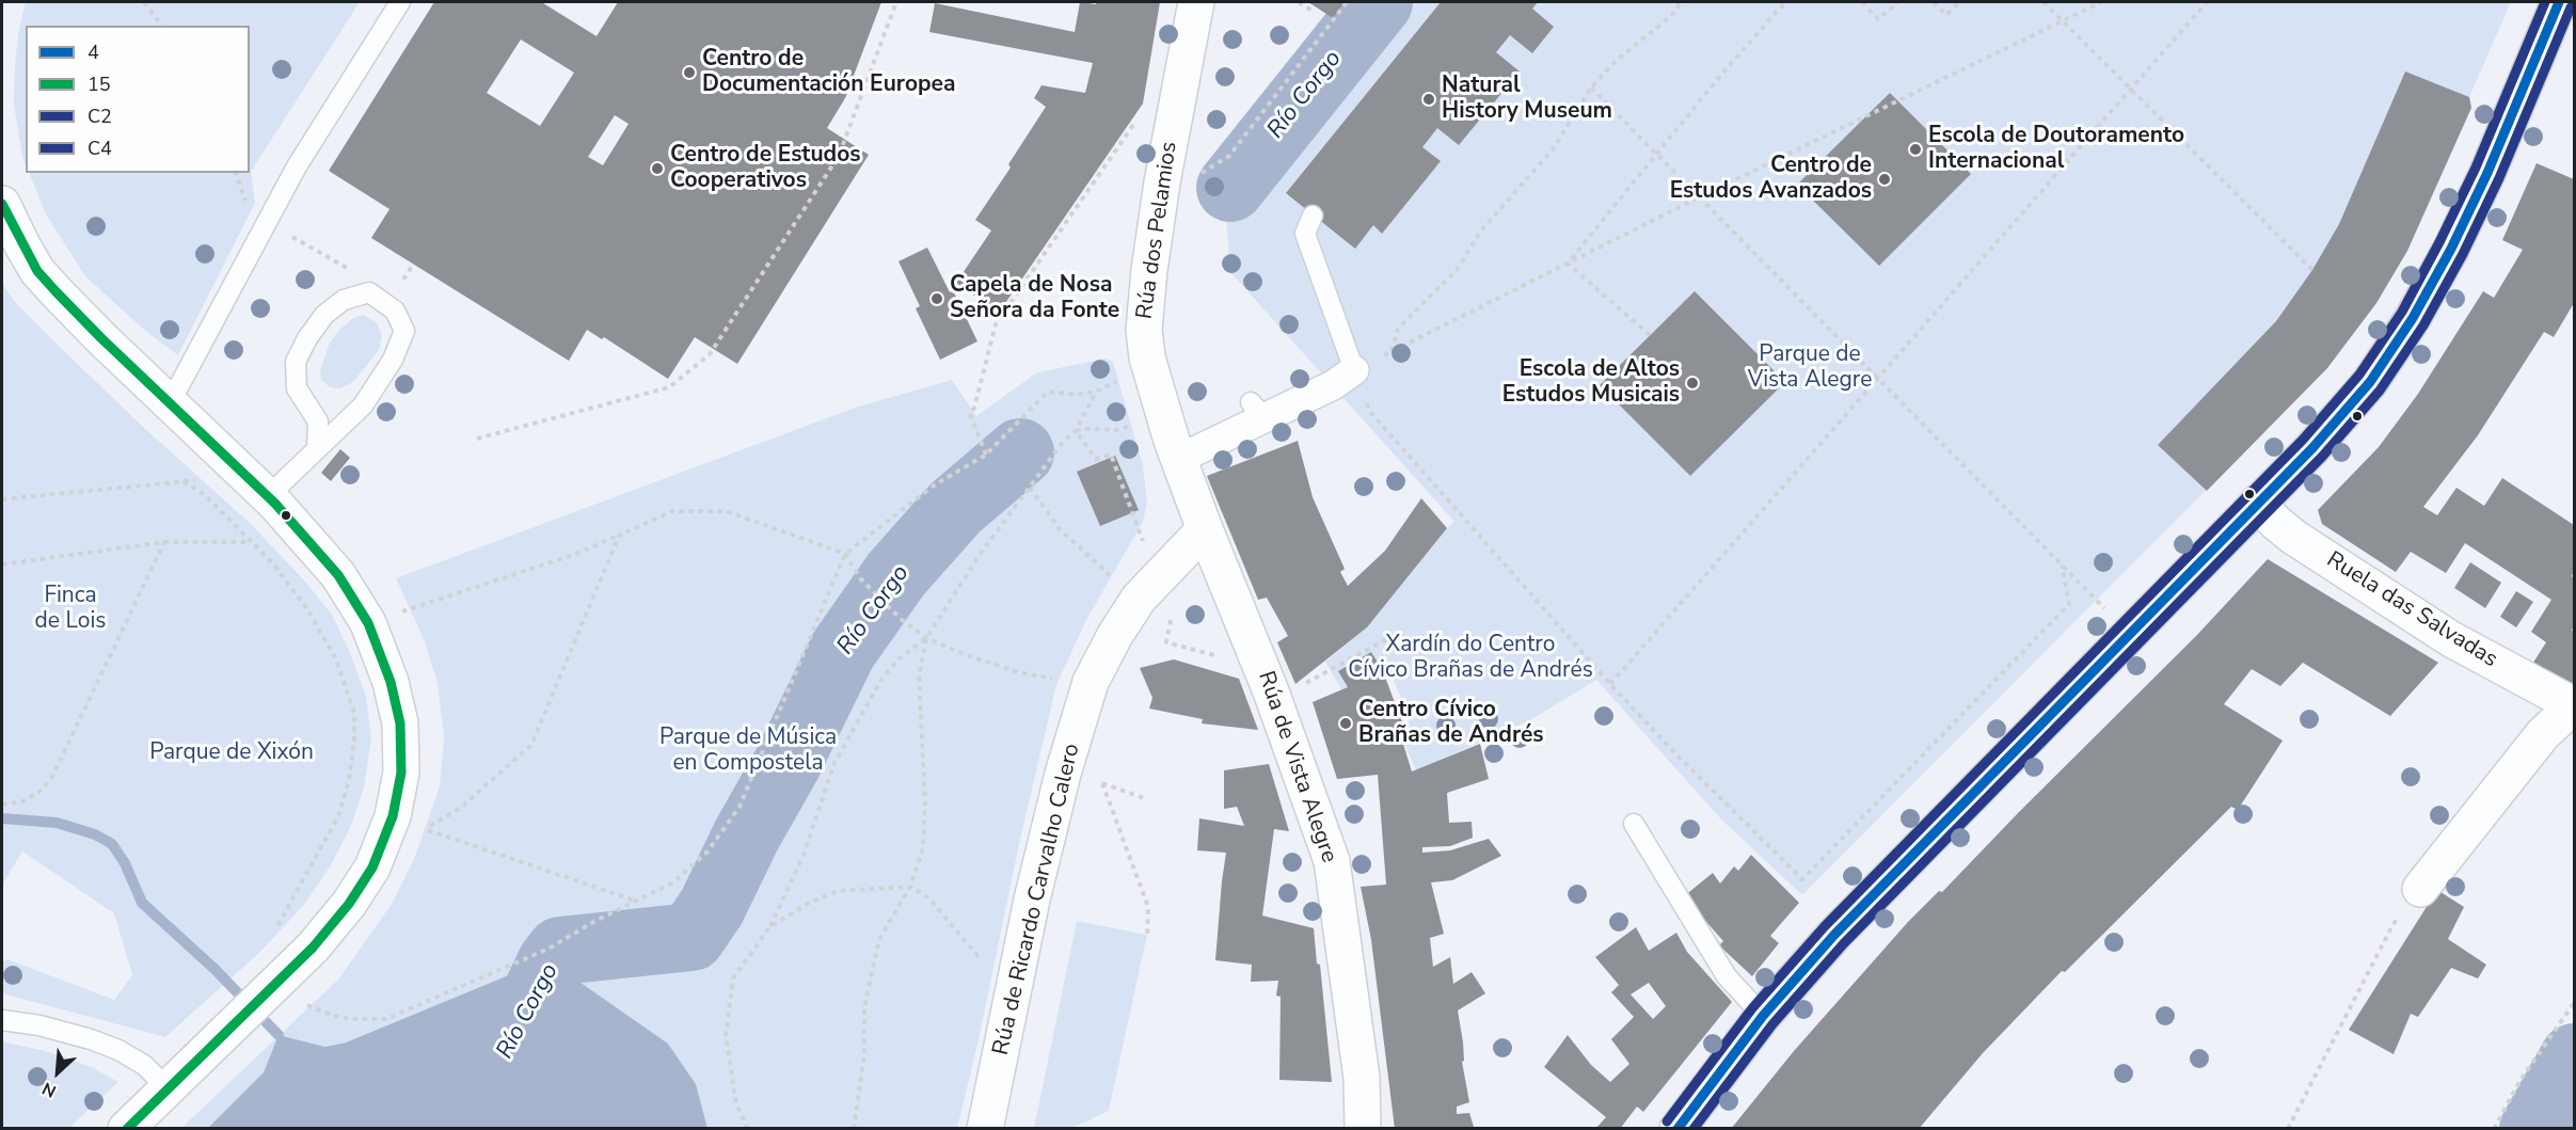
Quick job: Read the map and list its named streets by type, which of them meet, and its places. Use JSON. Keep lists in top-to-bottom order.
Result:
{
  "streets": {
    "street": [
      "Rúa dos Pelamios",
      "Ruela das Salvadas",
      "Rúa de Vista Alegre",
      "Rúa de Ricardo Carvalho Calero"
    ]
  },
  "crossings": [
    ["Rúa dos Pelamios", "Rúa de Vista Alegre"],
    ["Rúa dos Pelamios", "Rúa de Ricardo Carvalho Calero"],
    ["Rúa de Vista Alegre", "Rúa de Ricardo Carvalho Calero"]
  ],
  "water": ["Río Corgo"],
  "parks": [
    "Parque de Vista Alegre",
    "Finca de Lois",
    "Xardín do Centro Cívico Brañas de Andrés",
    "Parque de Música en Compostela",
    "Parque de Xixón"
  ],
  "places": [
    "Centro de Documentación Europea",
    "Natural History Museum",
    "Escola de Doutoramento Internacional",
    "Centro de Estudos Cooperativos",
    "Centro de Estudos Avanzados",
    "Capela de Nosa Señora da Fonte",
    "Escola de Altos Estudos Musicais",
    "Centro Cívico Brañas de Andrés"
  ],
  "lines": [
    "transit line 4",
    "transit line C4",
    "transit line C2",
    "transit line 15"
  ],
  "legend": [
    "4",
    "15",
    "C2",
    "C4"
  ],
  "north": "bottom left"
}
